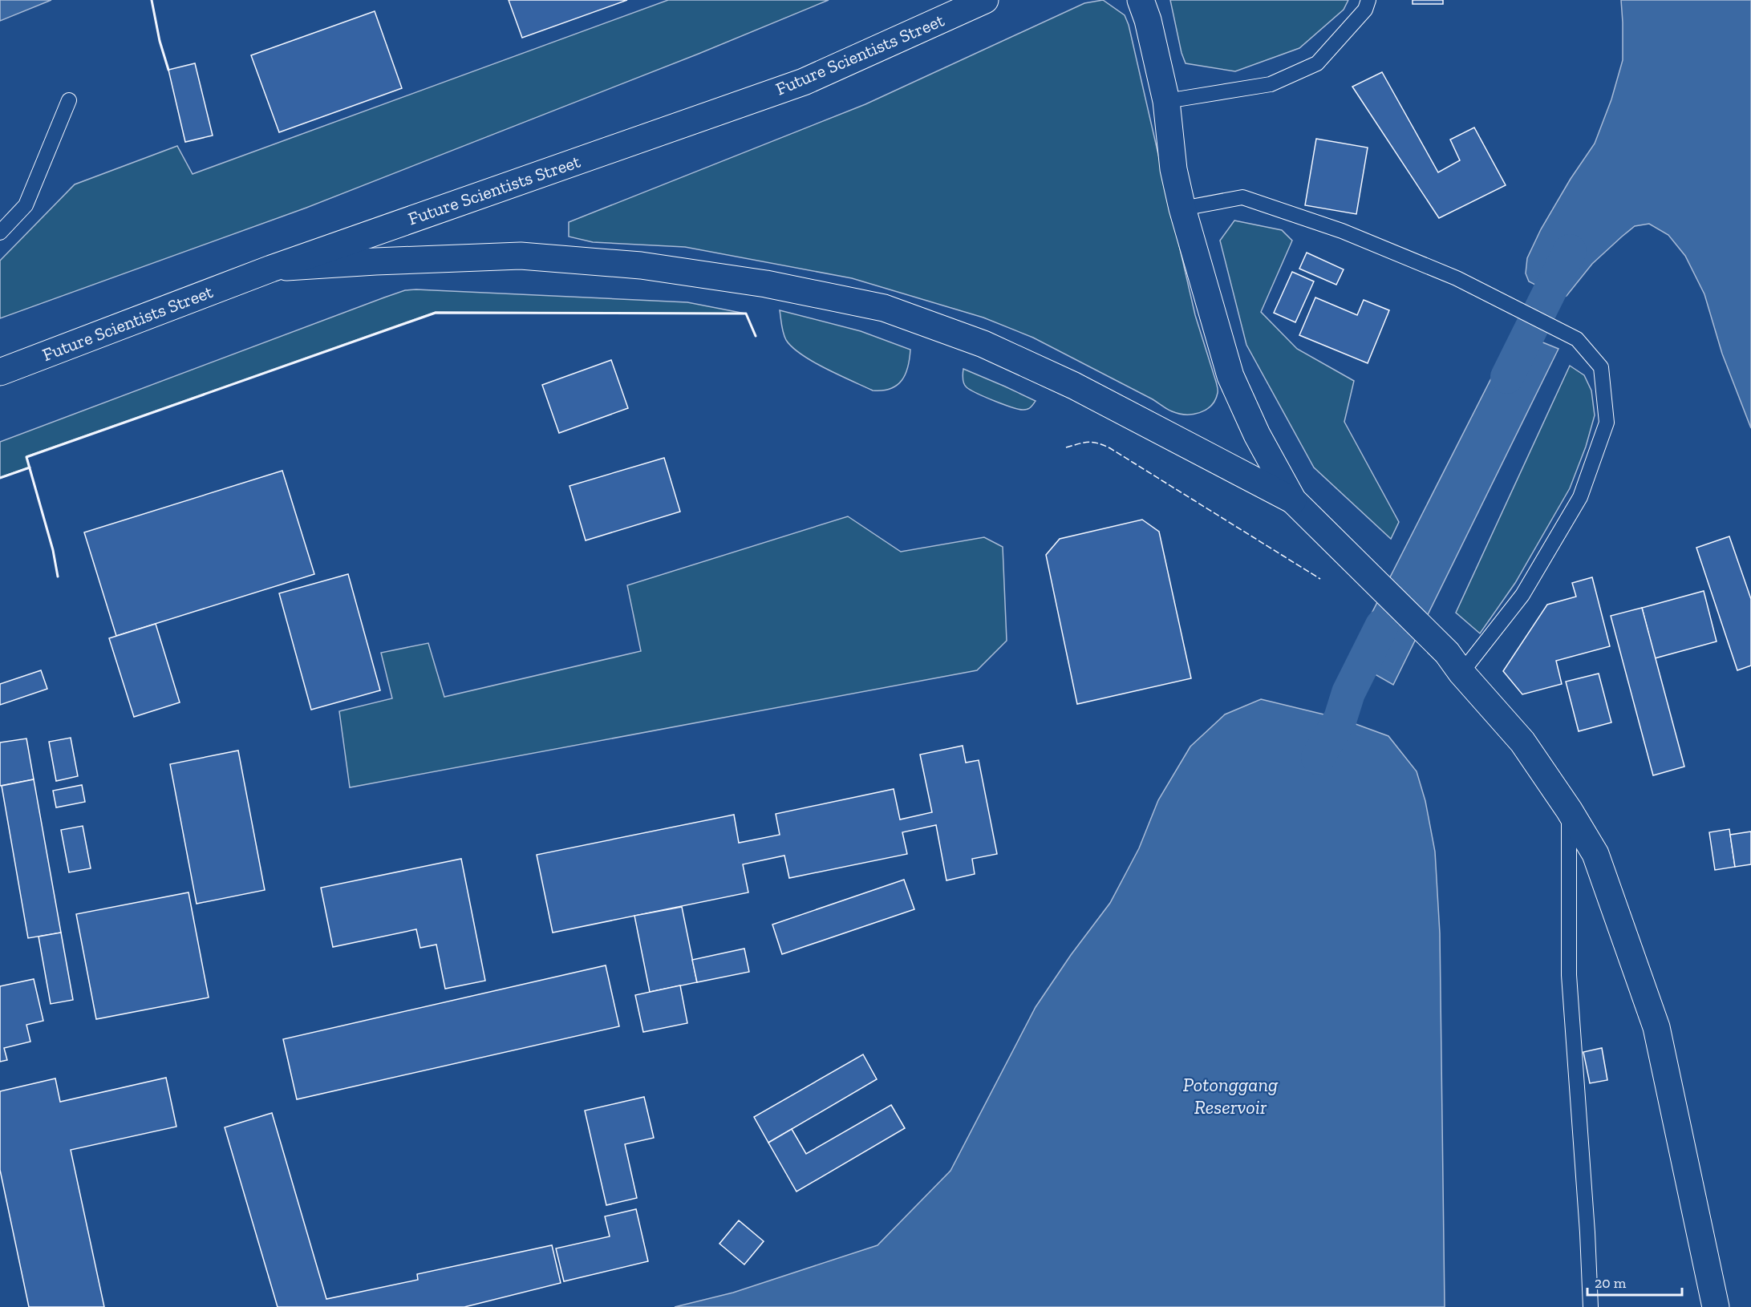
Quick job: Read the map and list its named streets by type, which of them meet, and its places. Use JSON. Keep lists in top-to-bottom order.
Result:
{
  "streets": {
    "main road": ["Future Scientists Street"]
  },
  "water": ["Potonggang Reservoir"],
  "scale_bar": "20 m"
}
